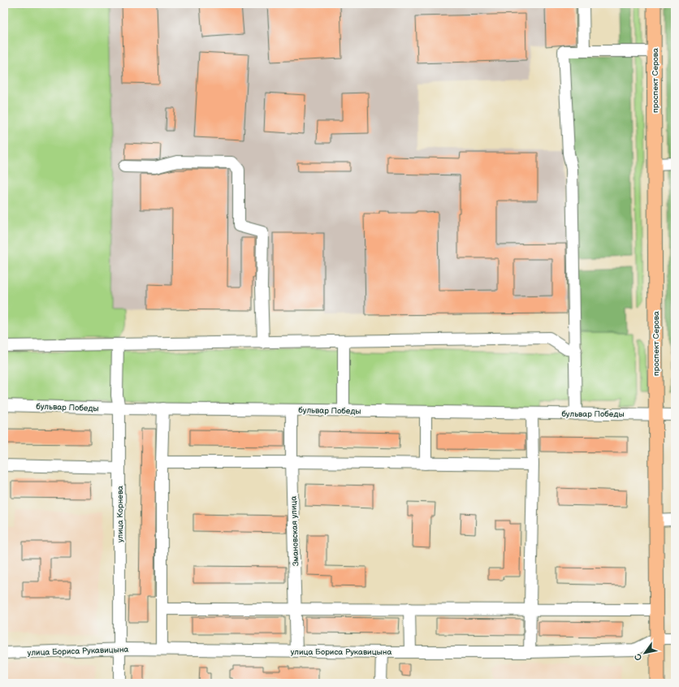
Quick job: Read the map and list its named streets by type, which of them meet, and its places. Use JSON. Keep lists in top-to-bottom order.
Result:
{
  "streets": {
    "main road": ["проспект Серова"],
    "street": [
      "бульвар Победы",
      "улица Корнева",
      "Змановская улица",
      "улица Бориса Рукавицына"
    ]
  },
  "crossings": [
    ["проспект Серова", "бульвар Победы"],
    ["проспект Серова", "улица Бориса Рукавицына"],
    ["бульвар Победы", "улица Корнева"],
    ["бульвар Победы", "Змановская улица"],
    ["улица Корнева", "улица Бориса Рукавицына"],
    ["Змановская улица", "улица Бориса Рукавицына"]
  ],
  "north": "bottom left"
}
